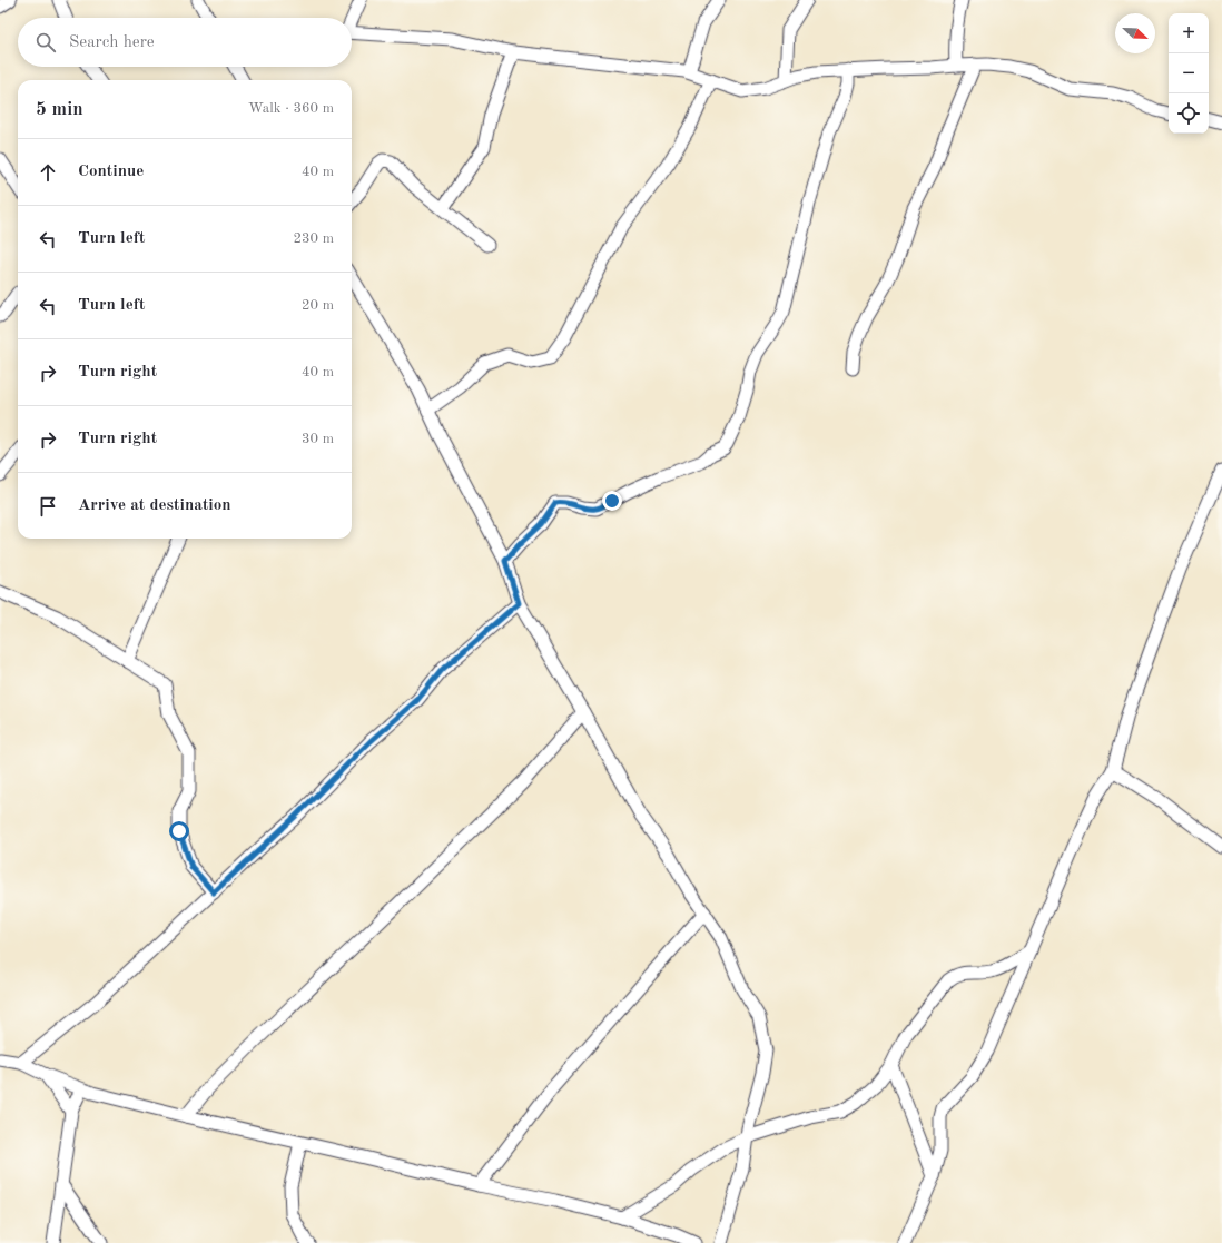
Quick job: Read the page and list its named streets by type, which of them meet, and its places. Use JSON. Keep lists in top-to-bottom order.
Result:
{
  "north": "bottom right",
  "page": {
    "map_buttons": ["+", "−"],
    "search": "Search here",
    "heading": ["5 min", "Walk · 360 m"],
    "list": [
      ["Continue", "40 m"],
      ["Turn left", "230 m"],
      ["Turn left", "20 m"],
      ["Turn right", "40 m"],
      ["Turn right", "30 m"],
      "Arrive at destination"
    ]
  }
}
